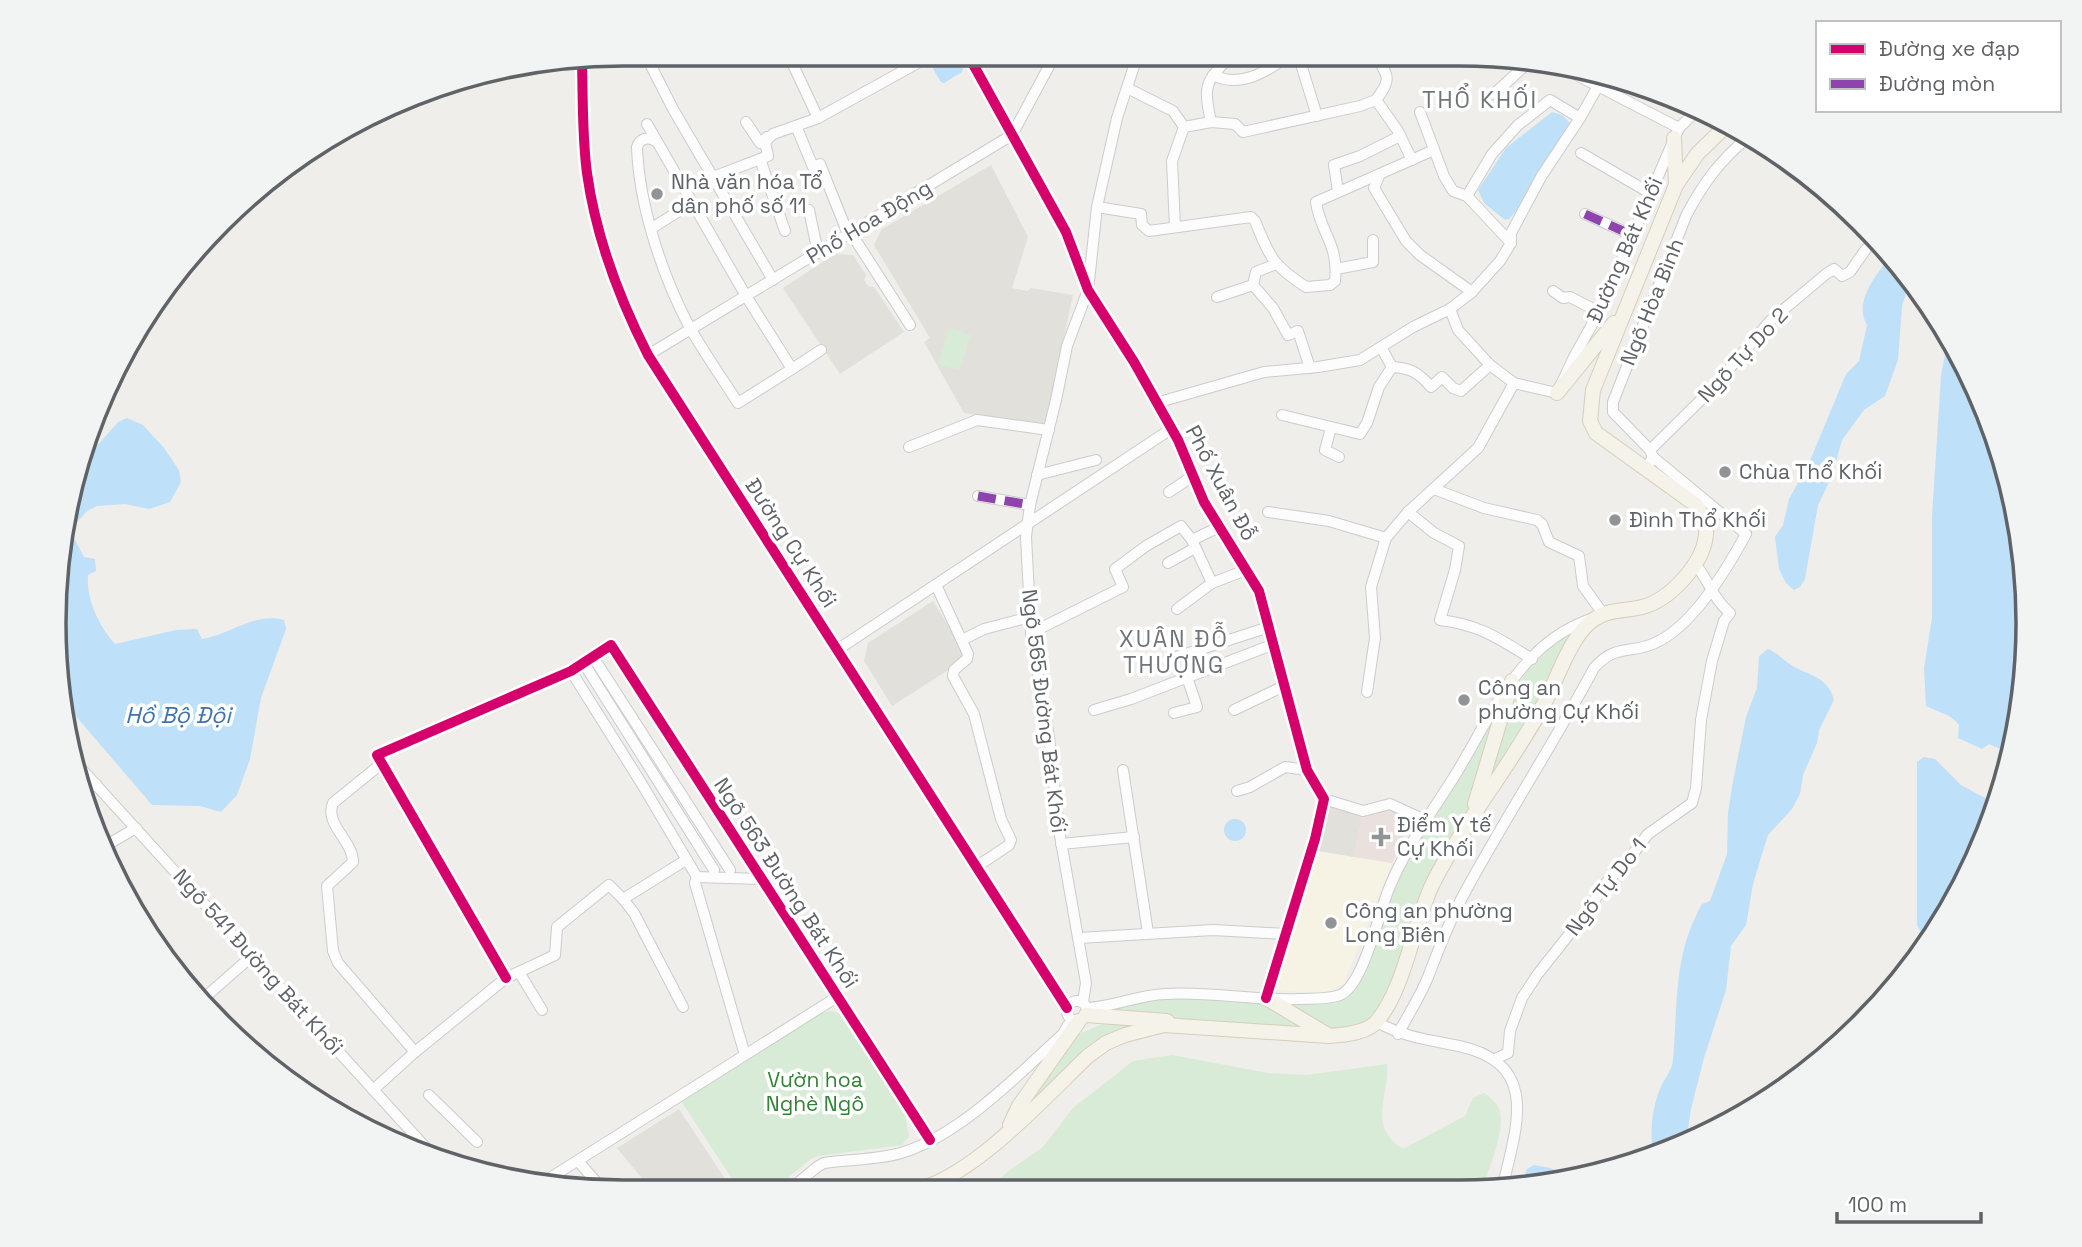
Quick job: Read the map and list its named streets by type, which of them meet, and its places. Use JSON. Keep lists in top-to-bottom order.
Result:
{
  "streets": {
    "street": [
      "Phố Hoa Động",
      "Đường Bát Khối",
      "Ngõ Hòa Bình",
      "Ngõ Tự Do 2",
      "Phố Xuân Đỗ",
      "Đường Cự Khối",
      "Ngõ 565 Đường Bát Khối",
      "Ngõ 563 Đường Bát Khối",
      "Ngõ Tự Do 1",
      "Ngõ 541 Đường Bát Khối"
    ]
  },
  "crossings": [
    ["Phố Hoa Động", "Phố Xuân Đỗ"],
    ["Phố Hoa Động", "Đường Cự Khối"],
    ["Ngõ Hòa Bình", "Ngõ Tự Do 2"],
    ["Ngõ Hòa Bình", "Ngõ Tự Do 1"],
    ["Phố Xuân Đỗ", "Ngõ 565 Đường Bát Khối"],
    ["Đường Cự Khối", "Ngõ 565 Đường Bát Khối"]
  ],
  "districts": ["THỔ KHỐI", "XUÂN ĐỖ THƯỢNG"],
  "water": ["Hồ Bộ Đội"],
  "parks": ["Vườn hoa Nghè Ngô"],
  "places": {
    "other": [
      "Nhà văn hóa Tổ dân phố số 11",
      "Chùa Thổ Khối",
      "Đình Thổ Khối",
      "Công an phường Cự Khối",
      "Công an phường Long Biên"
    ],
    "health": ["Điểm Y tế Cự Khối"]
  },
  "legend": ["Đường xe đạp", "Đường mòn"],
  "scale_bar": "100 m"
}
